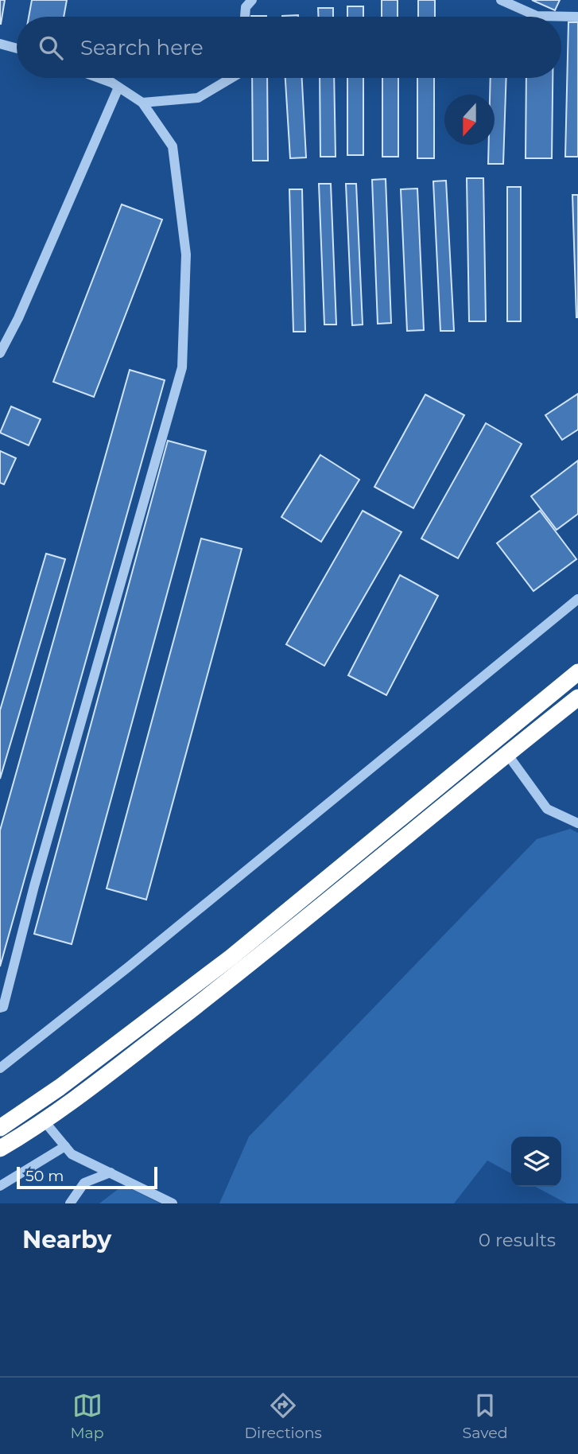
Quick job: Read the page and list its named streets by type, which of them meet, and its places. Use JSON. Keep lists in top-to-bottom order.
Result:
{
  "scale_bar": "50 m",
  "north": "bottom",
  "page": {
    "search": "Search here",
    "scale": "50 m",
    "heading": ["Nearby", "0 results"],
    "nav": ["Map", "Directions", "Saved"]
  }
}
